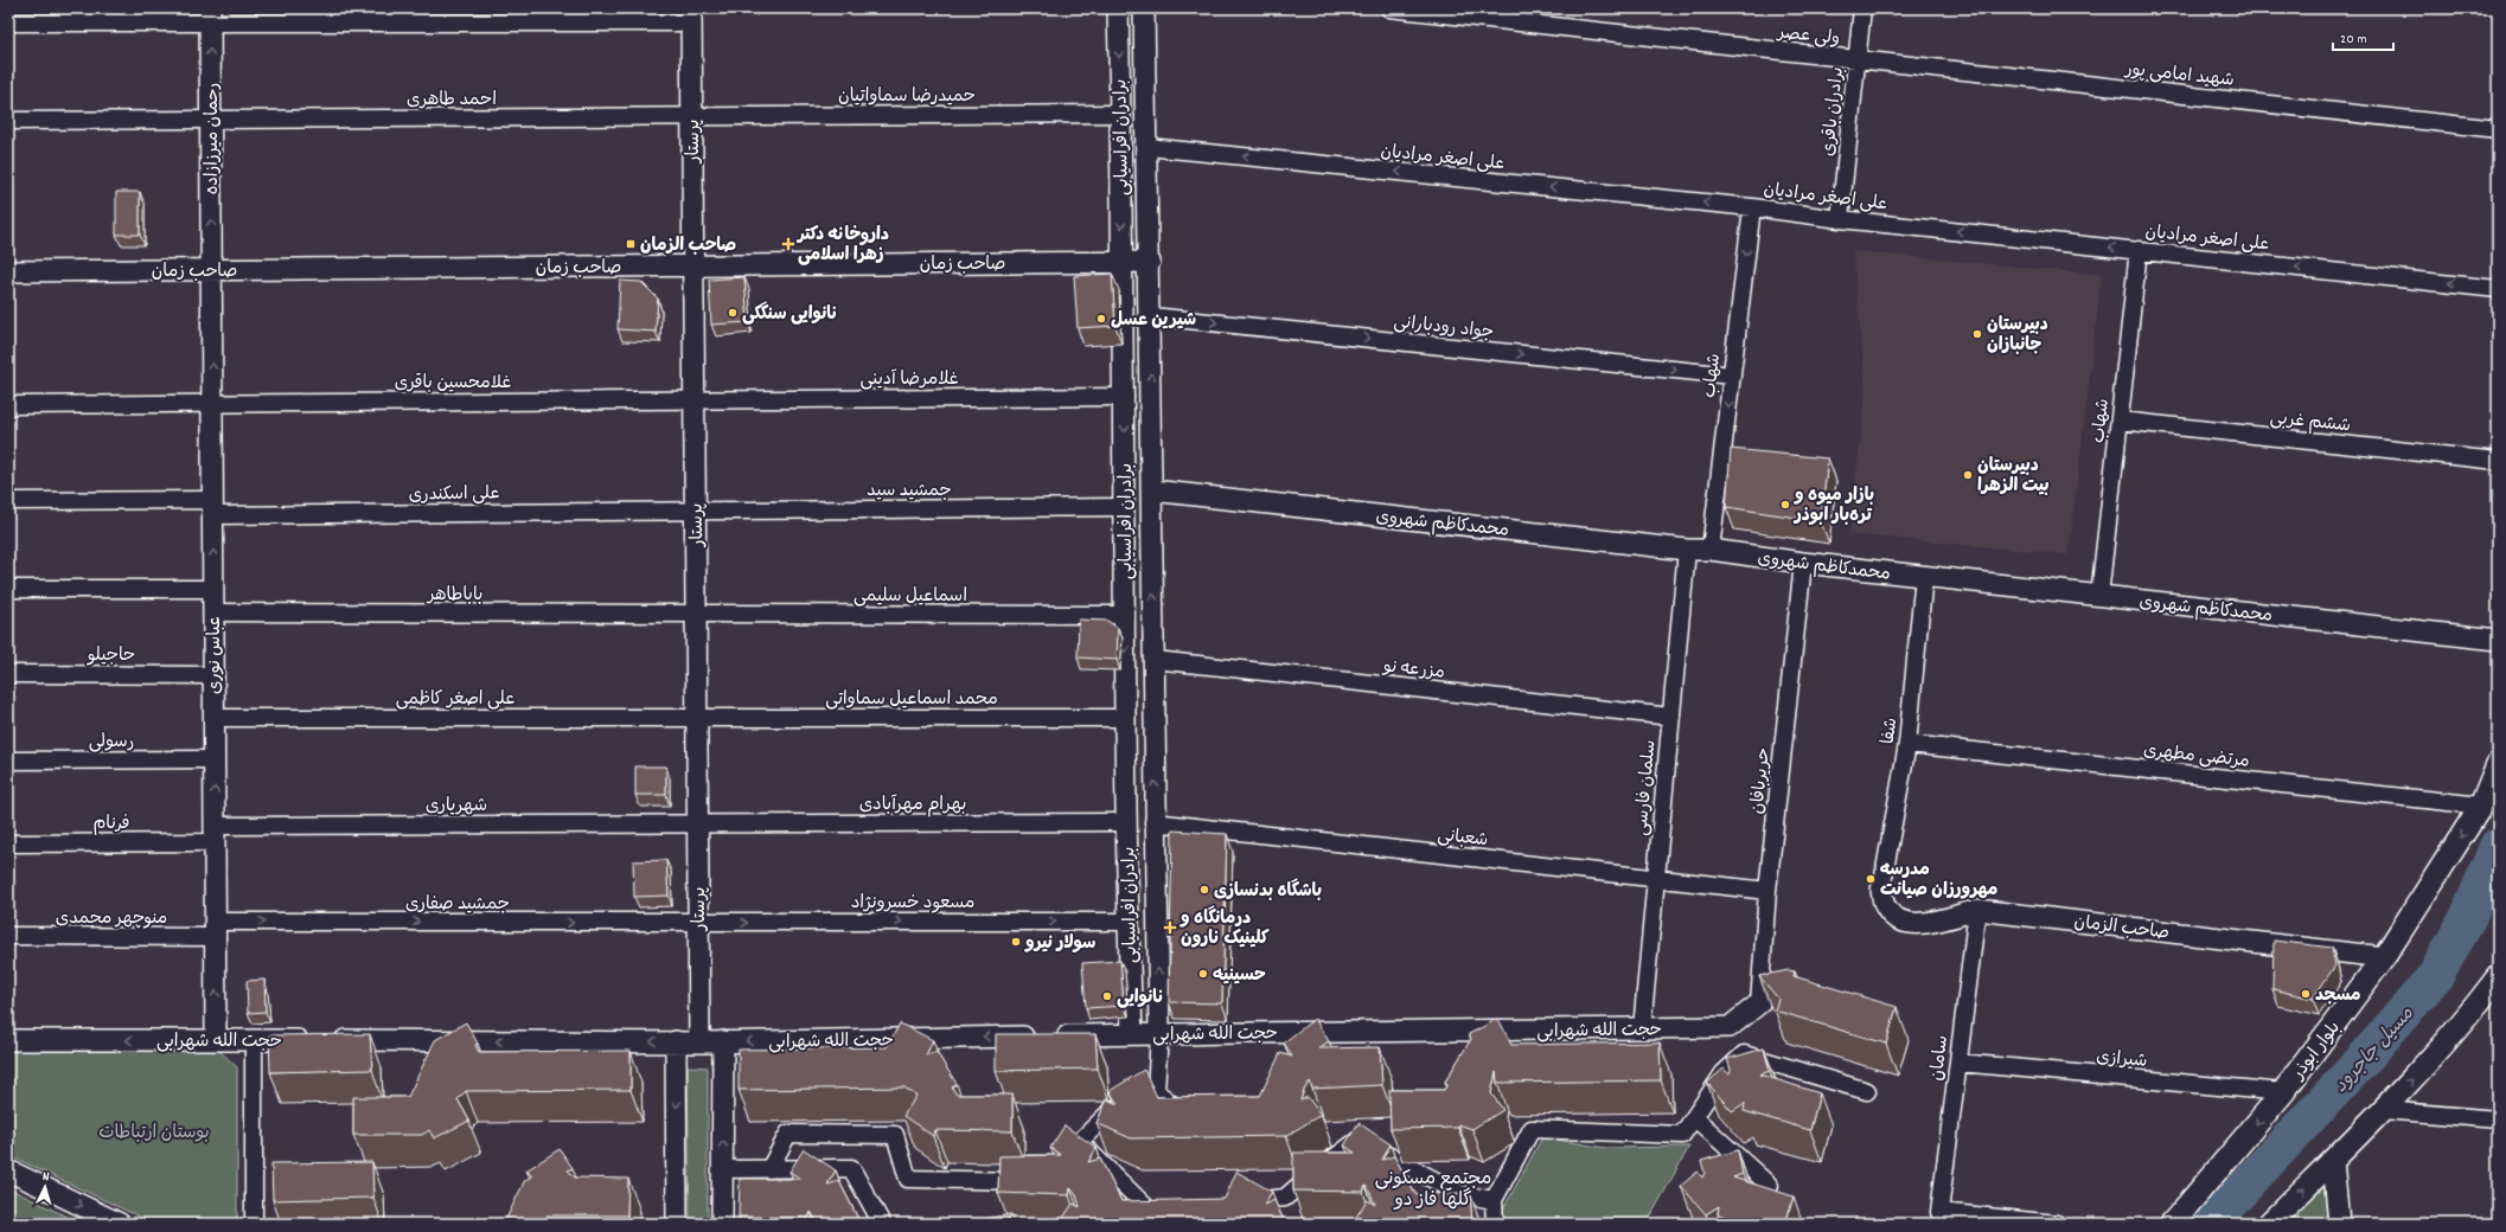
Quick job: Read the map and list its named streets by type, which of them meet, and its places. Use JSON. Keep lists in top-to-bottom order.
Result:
{
  "streets": {
    "main road": ["بلوار ابوذر"],
    "street": [
      "ولی عصر",
      "شهید امامی پور",
      "حمیدرضا سماواتیان",
      "احمد طاهری",
      "برادران باقری",
      "برادران افراسیابی",
      "رحمان میرزازاده",
      "پرستار",
      "علی اصغر مرادیان",
      "صاحب زمان",
      "جواد رودبارانی",
      "شهاب",
      "غلامرضا آدینی",
      "غلامحسین باقری",
      "ششم غربی",
      "جمشید سید",
      "علی اسکندری",
      "محمدکاظم شهروی",
      "باباطاهر",
      "اسماعیل سلیمی",
      "حاجیلو",
      "عباس نوری",
      "مزرعه نو",
      "علی اصغر کاظمی",
      "محمد اسماعیل سماواتی",
      "شفا",
      "رسولى",
      "مرتضی مطهری",
      "حریربافان",
      "سلمان فارسی",
      "بهرام مهرآبادی",
      "شهریاری",
      "فرنام",
      "شعبانی",
      "مسعود خسرونژاد",
      "جمشید صفاری",
      "منوچهر محمدی",
      "صاحب الزمان",
      "حجت الله شهرابی",
      "سامان",
      "شیرازی"
    ]
  },
  "crossings": [
    ["ولی عصر", "شهید امامی پور"],
    ["ولی عصر", "برادران باقری"],
    ["شهید امامی پور", "برادران باقری"],
    ["حمیدرضا سماواتیان", "احمد طاهری"],
    ["حمیدرضا سماواتیان", "برادران افراسیابی"],
    ["حمیدرضا سماواتیان", "پرستار"],
    ["احمد طاهری", "رحمان میرزازاده"],
    ["احمد طاهری", "پرستار"],
    ["برادران باقری", "علی اصغر مرادیان"],
    ["برادران افراسیابی", "علی اصغر مرادیان"],
    ["برادران افراسیابی", "صاحب زمان"],
    ["برادران افراسیابی", "جواد رودبارانی"],
    ["برادران افراسیابی", "غلامرضا آدینی"],
    ["برادران افراسیابی", "جمشید سید"],
    ["برادران افراسیابی", "محمدکاظم شهروی"],
    ["برادران افراسیابی", "اسماعیل سلیمی"],
    ["برادران افراسیابی", "مزرعه نو"],
    ["برادران افراسیابی", "محمد اسماعیل سماواتی"],
    ["برادران افراسیابی", "بهرام مهرآبادی"],
    ["برادران افراسیابی", "شعبانی"],
    ["برادران افراسیابی", "مسعود خسرونژاد"],
    ["برادران افراسیابی", "حجت الله شهرابی"],
    ["رحمان میرزازاده", "صاحب زمان"],
    ["رحمان میرزازاده", "عباس نوری"],
    ["پرستار", "صاحب زمان"],
    ["پرستار", "غلامرضا آدینی"],
    ["پرستار", "غلامحسین باقری"],
    ["پرستار", "جمشید سید"],
    ["پرستار", "علی اسکندری"],
    ["پرستار", "باباطاهر"],
    ["پرستار", "اسماعیل سلیمی"],
    ["پرستار", "علی اصغر کاظمی"],
    ["پرستار", "محمد اسماعیل سماواتی"],
    ["پرستار", "بهرام مهرآبادی"],
    ["پرستار", "شهریاری"],
    ["پرستار", "مسعود خسرونژاد"],
    ["پرستار", "جمشید صفاری"],
    ["پرستار", "حجت الله شهرابی"],
    ["علی اصغر مرادیان", "شهاب"],
    ["صاحب زمان", "عباس نوری"],
    ["جواد رودبارانی", "شهاب"],
    ["شهاب", "ششم غربی"],
    ["شهاب", "محمدکاظم شهروی"],
    ["غلامرضا آدینی", "غلامحسین باقری"],
    ["غلامحسین باقری", "عباس نوری"],
    ["جمشید سید", "علی اسکندری"],
    ["علی اسکندری", "عباس نوری"],
    ["محمدکاظم شهروی", "شفا"],
    ["محمدکاظم شهروی", "حریربافان"],
    ["محمدکاظم شهروی", "سلمان فارسی"],
    ["باباطاهر", "اسماعیل سلیمی"],
    ["باباطاهر", "عباس نوری"],
    ["حاجیلو", "عباس نوری"],
    ["عباس نوری", "علی اصغر کاظمی"],
    ["عباس نوری", "رسولى"],
    ["عباس نوری", "شهریاری"],
    ["عباس نوری", "فرنام"],
    ["عباس نوری", "جمشید صفاری"],
    ["عباس نوری", "منوچهر محمدی"],
    ["عباس نوری", "حجت الله شهرابی"],
    ["مزرعه نو", "سلمان فارسی"],
    ["علی اصغر کاظمی", "محمد اسماعیل سماواتی"],
    ["شفا", "مرتضی مطهری"],
    ["شفا", "صاحب الزمان"],
    ["مرتضی مطهری", "بلوار ابوذر"],
    ["حریربافان", "شعبانی"],
    ["حریربافان", "حجت الله شهرابی"],
    ["سلمان فارسی", "شعبانی"],
    ["سلمان فارسی", "حجت الله شهرابی"],
    ["بهرام مهرآبادی", "شهریاری"],
    ["شهریاری", "فرنام"],
    ["مسعود خسرونژاد", "جمشید صفاری"],
    ["جمشید صفاری", "منوچهر محمدی"],
    ["صاحب الزمان", "بلوار ابوذر"],
    ["صاحب الزمان", "سامان"],
    ["بلوار ابوذر", "شیرازی"],
    ["سامان", "شیرازی"]
  ],
  "one_way": [
    "رحمان میرزازاده",
    "علی اصغر مرادیان",
    "جواد رودبارانی",
    "شهاب",
    "عباس نوری",
    "مسعود خسرونژاد",
    "جمشید صفاری",
    "حجت الله شهرابی"
  ],
  "districts": ["مجتمع مسکونی گلها فاز دو"],
  "water": ["مسیل جاجرود"],
  "parks": ["بوستان ارتباطات"],
  "places": {
    "transit": ["صاحب الزمان"],
    "health": ["داروخانه دکتر زهرا اسلامی", "درمانگاه و کلینیک نارون"],
    "other": [
      "نانوایی سنگکی",
      "شیرین عسل",
      "دبیرستان جانبازان",
      "دبیرستان بیت الزهرا",
      "بازار میوه و تره‌بار ابوذر",
      "مدرسه مهرورزان صیانت",
      "باشگاه بدنسازی",
      "سولار نیرو",
      "حسینیه",
      "مسجد",
      "نانوایی"
    ]
  },
  "scale_bar": "20 m",
  "north": "top"
}
